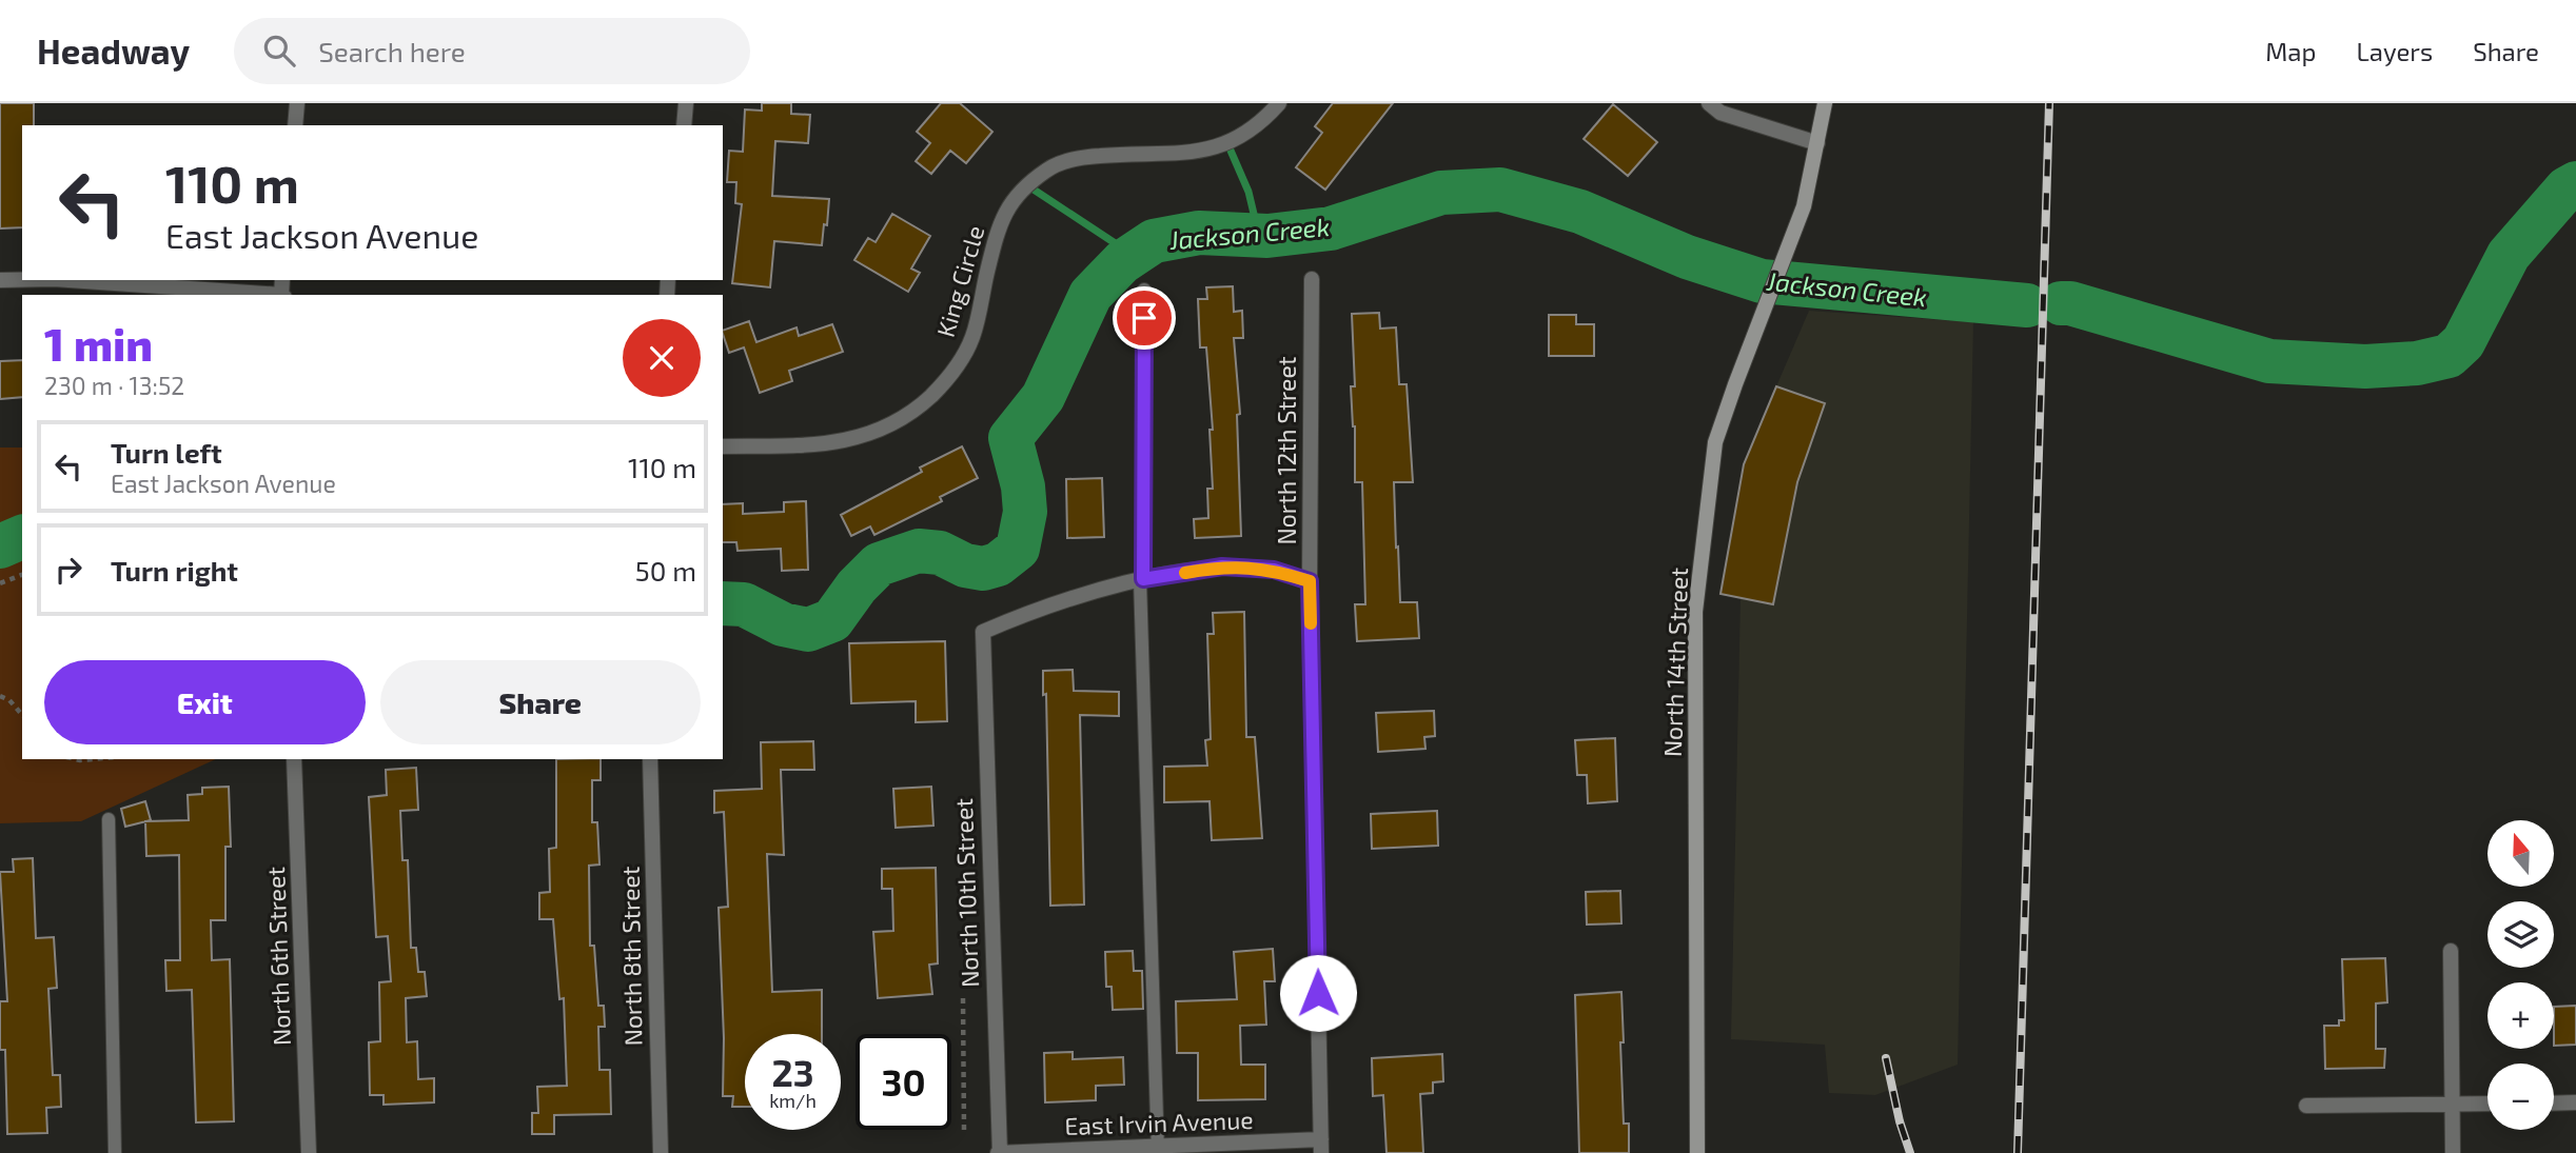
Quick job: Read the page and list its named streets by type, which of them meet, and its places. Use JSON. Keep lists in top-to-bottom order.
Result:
{
  "streets": {
    "street": [
      "King Circle",
      "North 12th Street",
      "North 14th Street",
      "North 10th Street",
      "North 6th Street",
      "North 8th Street",
      "East Irvin Avenue"
    ]
  },
  "crossings": [
    ["North 12th Street", "East Irvin Avenue"],
    ["North 10th Street", "East Irvin Avenue"]
  ],
  "water": ["Jackson Creek"],
  "north": "top",
  "page": {
    "header": "Headway",
    "search": "Search here",
    "nav": ["Map", "Layers", "Share"],
    "turn": ["110 m", "East Jackson Avenue"],
    "heading": ["1 min", "230 m · 13:52"],
    "list": [
      {
        "name": "Turn left",
        "note": "East Jackson Avenue",
        "value": "110 m"
      },
      {
        "name": "Turn right",
        "value": "50 m"
      }
    ],
    "buttons": ["Exit", "Share"],
    "map_buttons": ["+", "−"],
    "speed": "23 km/h",
    "limit": "30"
  }
}
